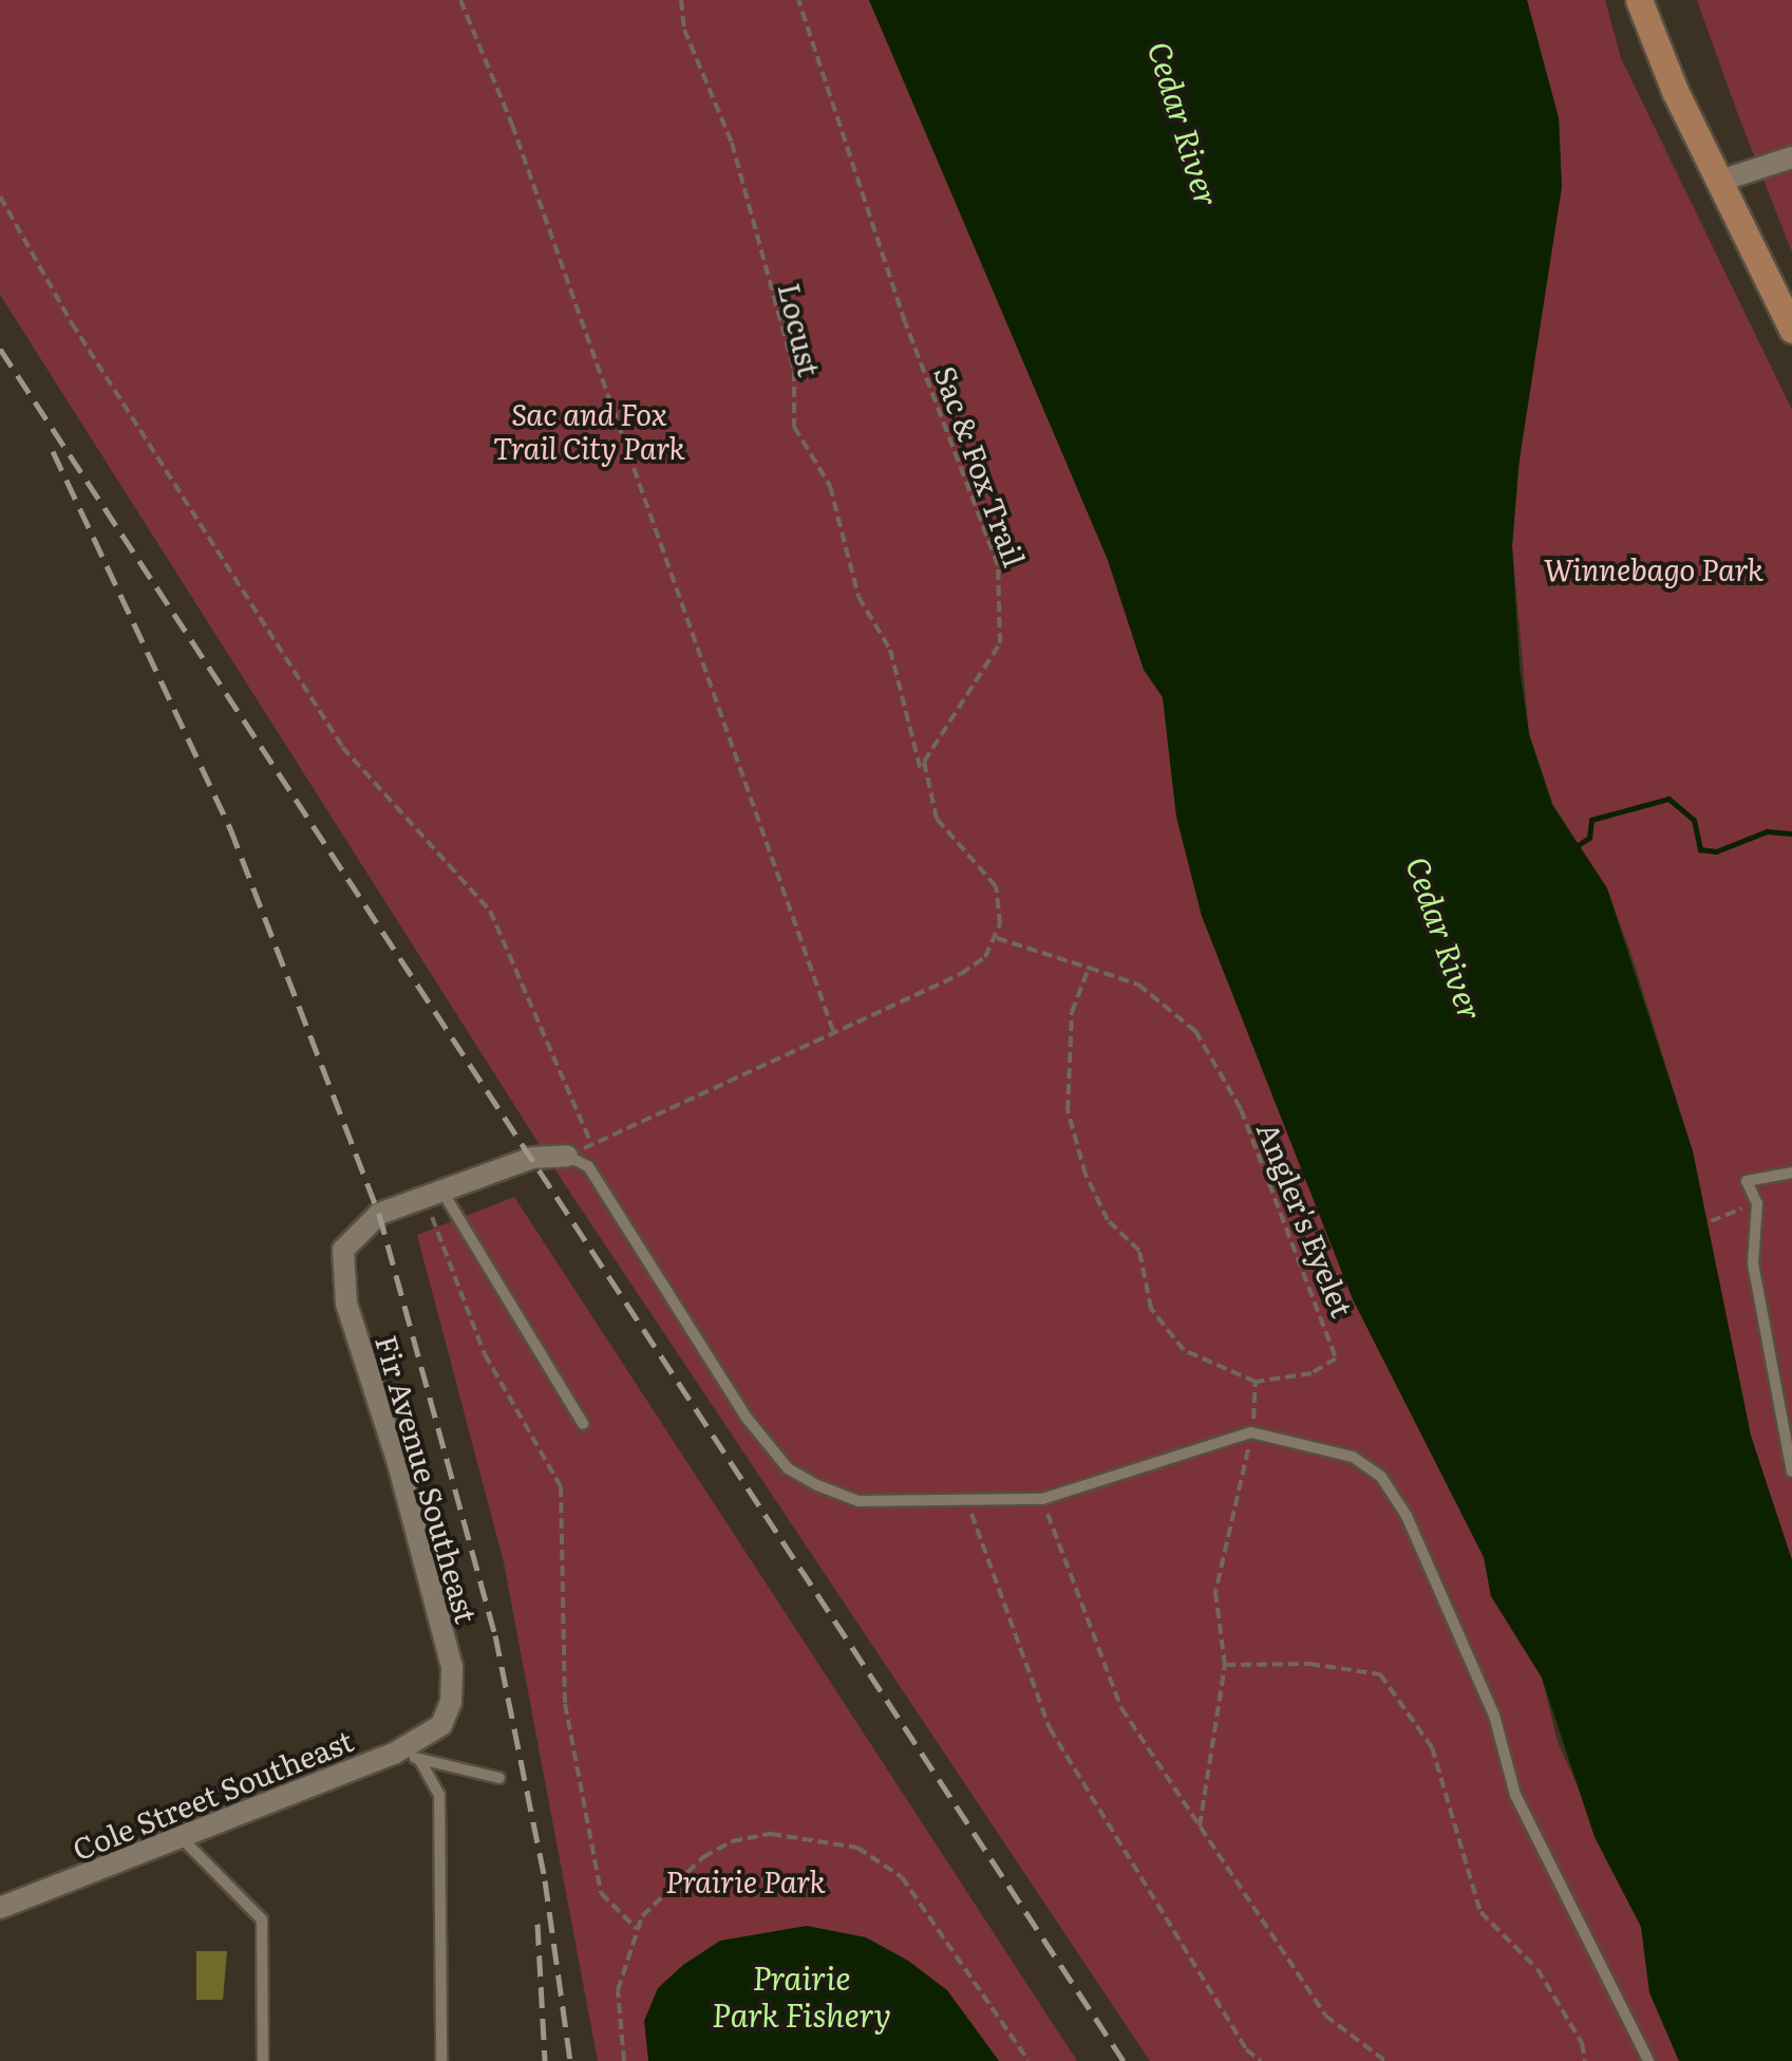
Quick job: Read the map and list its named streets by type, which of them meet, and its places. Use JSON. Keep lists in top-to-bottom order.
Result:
{
  "streets": {
    "street": ["Fir Avenue Southeast", "Cole Street Southeast"],
    "path": ["Locust", "Sac & Fox Trail", "Angler's Eyelet"]
  },
  "crossings": [
    ["Locust", "Sac & Fox Trail"],
    ["Fir Avenue Southeast", "Cole Street Southeast"]
  ],
  "water": ["Cedar River", "Prairie Park Fishery"],
  "parks": ["Sac and Fox Trail City Park", "Winnebago Park", "Prairie Park"]
}
